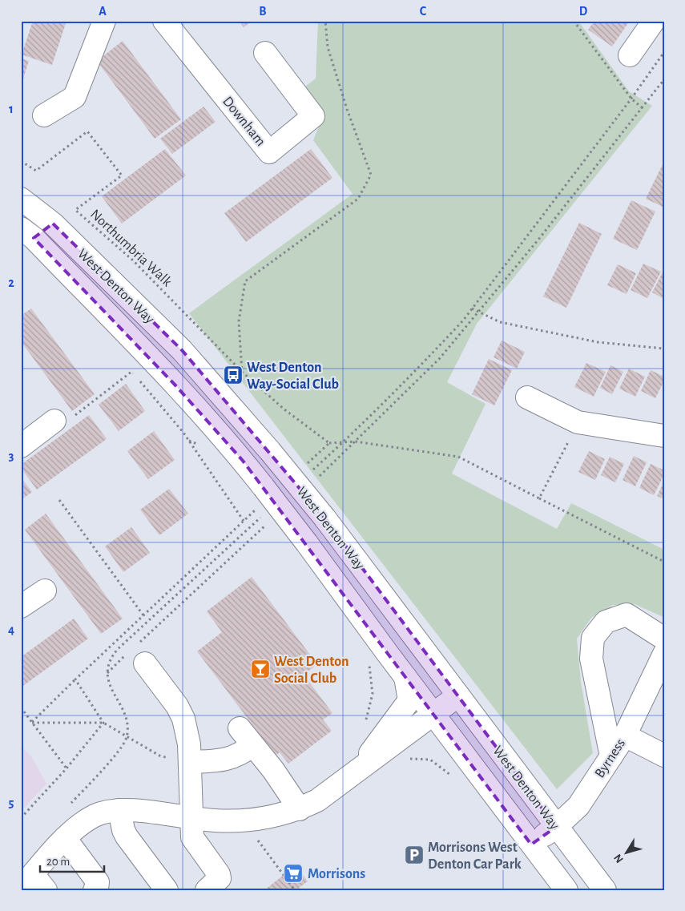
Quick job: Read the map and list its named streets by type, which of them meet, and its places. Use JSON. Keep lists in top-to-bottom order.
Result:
{
  "streets": {
    "street": ["Downham", "West Denton Way", "Byrness"],
    "path": ["Northumbria Walk"]
  },
  "crossings": [
    ["West Denton Way", "Byrness"]
  ],
  "places": {
    "bus stop": ["West Denton Way-Social Club"],
    "bar": ["West Denton Social Club"],
    "parking": ["Morrisons West Denton Car Park"],
    "supermarket": ["Morrisons"]
  },
  "scale_bar": "20 m",
  "north": "bottom left",
  "grid": {
    "columns": [
      "A",
      "B",
      "C",
      "D"
    ],
    "rows": [
      "1",
      "2",
      "3",
      "4",
      "5"
    ]
  }
}
